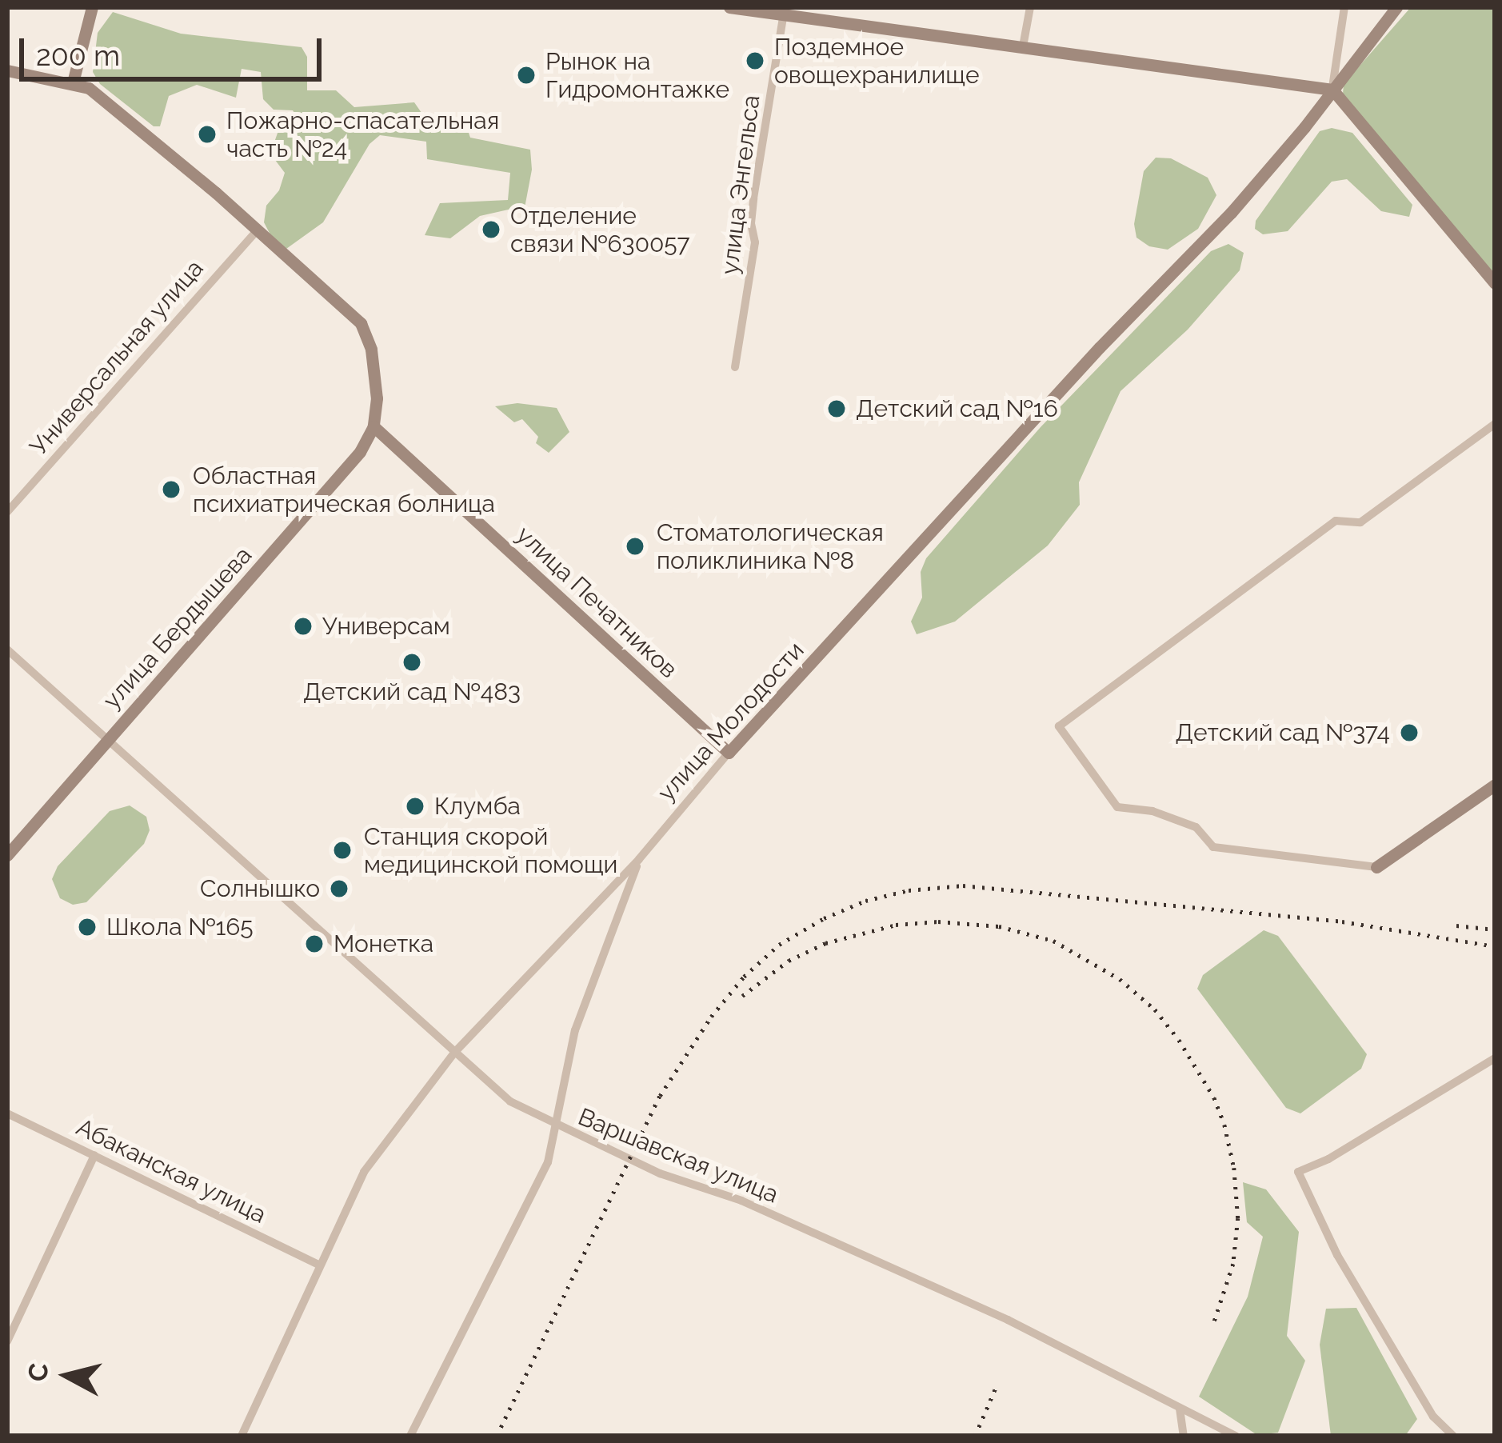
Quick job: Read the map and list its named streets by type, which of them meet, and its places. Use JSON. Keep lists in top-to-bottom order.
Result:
{
  "streets": {
    "street": [
      "улица Энгельса",
      "Универсальная улица",
      "улица Печатников",
      "улица Бердышева",
      "улица Молодости",
      "Варшавская улица",
      "Абаканская улица"
    ]
  },
  "crossings": [
    ["улица Печатников", "улица Бердышева"],
    ["улица Печатников", "улица Молодости"],
    ["улица Бердышева", "Варшавская улица"],
    ["улица Молодости", "Варшавская улица"],
    ["улица Молодости", "Абаканская улица"]
  ],
  "places": [
    "Поздемное овощехранилище",
    "Рынок на Гидромонтажке",
    "Пожарно-спасательная часть №24",
    "Отделение связи №630057",
    "Детский сад №16",
    "Областная психиатрическая болница",
    "Стоматологическая поликлиника №8",
    "Универсам",
    "Детский сад №483",
    "Детский сад №374",
    "Клумба",
    "Станция скорой медицинской помощи",
    "Солнышко",
    "Школа №165",
    "Монетка"
  ],
  "scale_bar": "200 m",
  "north": "left"
}
